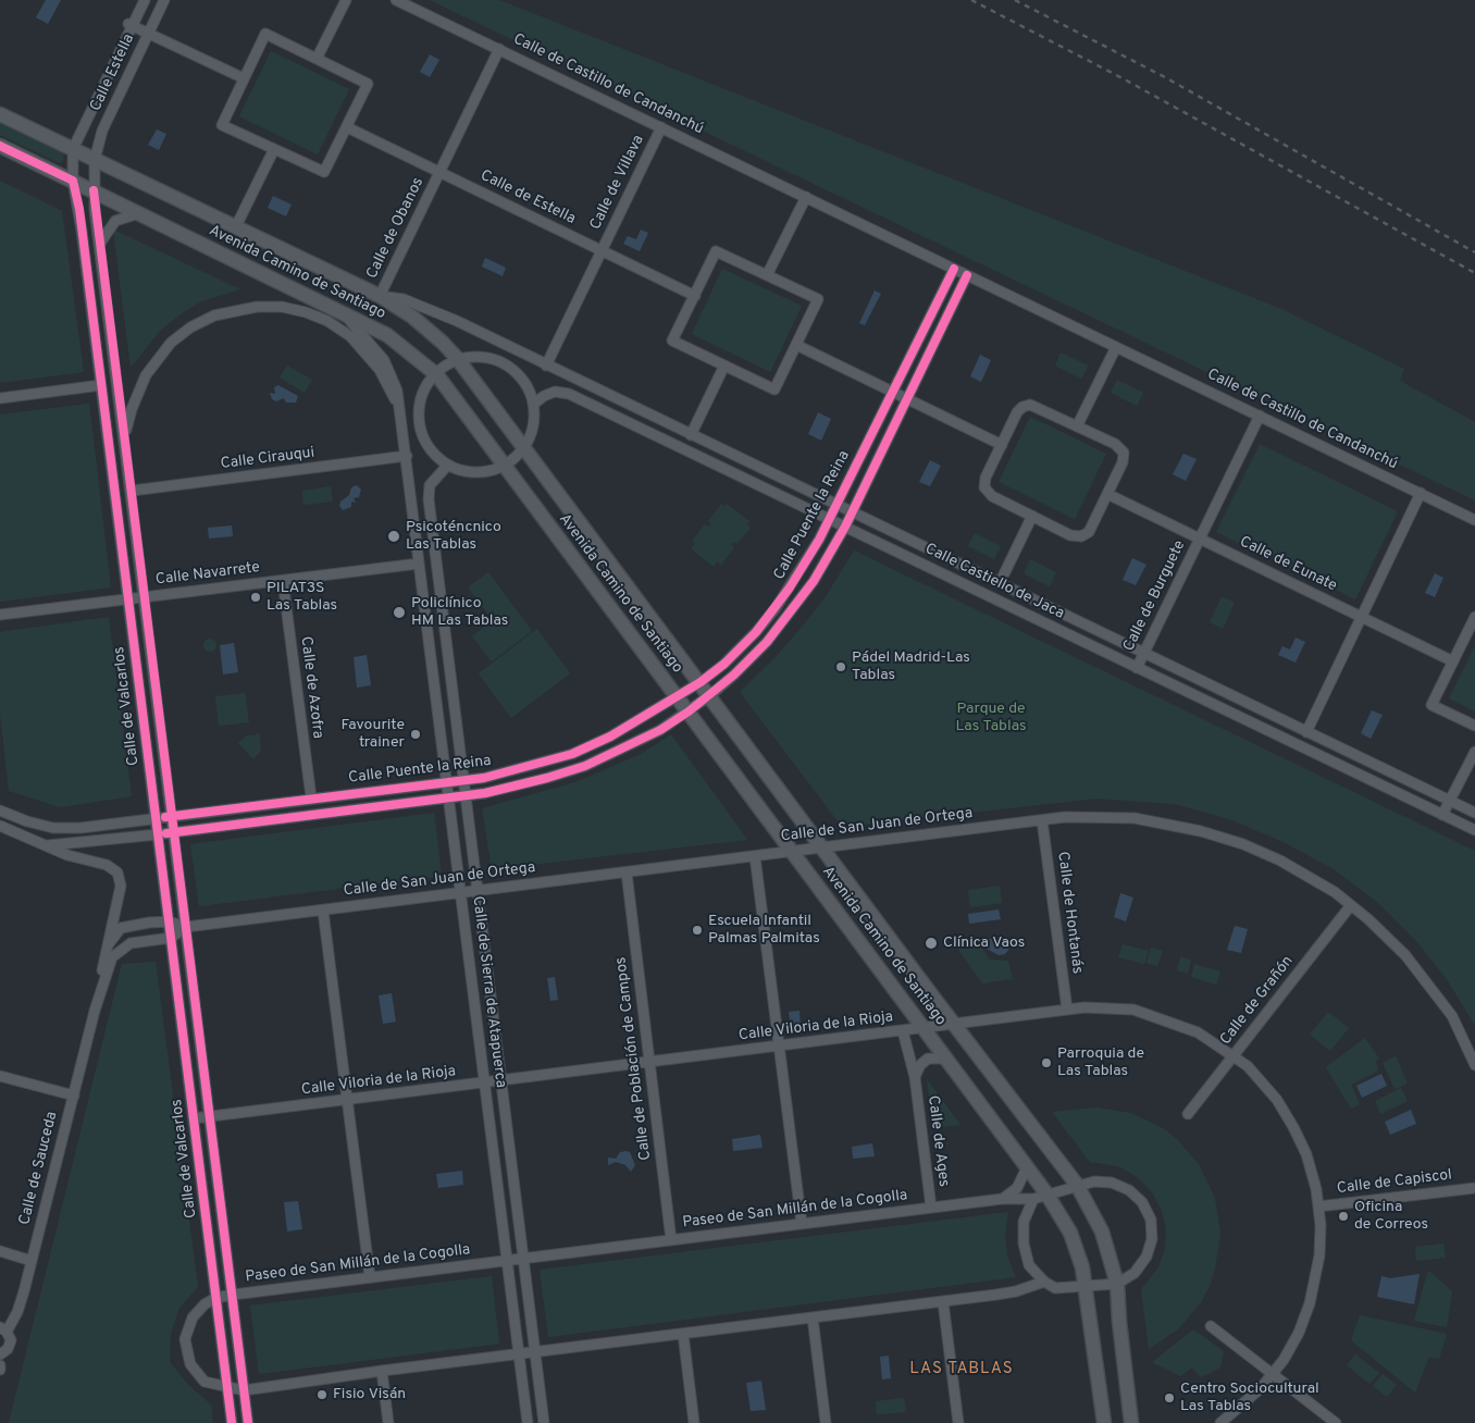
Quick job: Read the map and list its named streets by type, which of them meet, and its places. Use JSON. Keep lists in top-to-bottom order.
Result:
{
  "streets": {
    "street": [
      "Calle Estella",
      "Calle de Castillo de Candanchú",
      "Calle de Villava",
      "Calle de Estella",
      "Calle de Obanos",
      "Avenida Camino de Santiago",
      "Calle Cirauqui",
      "Calle Puente la Reina",
      "Calle de Eunate",
      "Calle Navarrete",
      "Calle Castiello de Jaca",
      "Calle de Burguete",
      "Calle de Azofra",
      "Calle de Valcarlos",
      "Calle de San Juan de Ortega",
      "Calle de Hontanás",
      "Calle de Sierra de Atapuerca",
      "Calle de Grañón",
      "Calle Viloria de la Rioja",
      "Calle de Población de Campos",
      "Calle de Ages",
      "Calle de Sauceda",
      "Calle de Capiscol",
      "Paseo de San Millán de la Cogolla"
    ]
  },
  "crossings": [
    ["Calle Estella", "Avenida Camino de Santiago"],
    ["Calle Estella", "Calle de Valcarlos"],
    ["Calle de Castillo de Candanchú", "Calle de Villava"],
    ["Calle de Castillo de Candanchú", "Calle de Obanos"],
    ["Calle de Castillo de Candanchú", "Calle Puente la Reina"],
    ["Calle de Castillo de Candanchú", "Calle de Burguete"],
    ["Calle de Villava", "Calle de Estella"],
    ["Calle de Villava", "Calle Castiello de Jaca"],
    ["Calle de Estella", "Calle de Obanos"],
    ["Calle de Obanos", "Avenida Camino de Santiago"],
    ["Calle de Obanos", "Calle Castiello de Jaca"],
    ["Avenida Camino de Santiago", "Calle Puente la Reina"],
    ["Avenida Camino de Santiago", "Calle Castiello de Jaca"],
    ["Avenida Camino de Santiago", "Calle de Valcarlos"],
    ["Avenida Camino de Santiago", "Calle de San Juan de Ortega"],
    ["Avenida Camino de Santiago", "Calle de Sierra de Atapuerca"],
    ["Avenida Camino de Santiago", "Calle Viloria de la Rioja"],
    ["Avenida Camino de Santiago", "Calle de Ages"],
    ["Calle Cirauqui", "Calle de Valcarlos"],
    ["Calle Cirauqui", "Calle de Sierra de Atapuerca"],
    ["Calle Puente la Reina", "Calle Castiello de Jaca"],
    ["Calle Puente la Reina", "Calle de Azofra"],
    ["Calle Puente la Reina", "Calle de Valcarlos"],
    ["Calle Puente la Reina", "Calle de Sierra de Atapuerca"],
    ["Calle Puente la Reina", "Calle de Sauceda"],
    ["Calle de Eunate", "Calle de Burguete"],
    ["Calle Navarrete", "Calle de Azofra"],
    ["Calle Navarrete", "Calle de Valcarlos"],
    ["Calle Navarrete", "Calle de Sierra de Atapuerca"],
    ["Calle Castiello de Jaca", "Calle de Burguete"],
    ["Calle de Valcarlos", "Calle de San Juan de Ortega"],
    ["Calle de Valcarlos", "Calle de Sierra de Atapuerca"],
    ["Calle de Valcarlos", "Calle Viloria de la Rioja"],
    ["Calle de Valcarlos", "Calle de Sauceda"],
    ["Calle de Valcarlos", "Paseo de San Millán de la Cogolla"],
    ["Calle de San Juan de Ortega", "Calle de Hontanás"],
    ["Calle de San Juan de Ortega", "Calle de Sierra de Atapuerca"],
    ["Calle de San Juan de Ortega", "Calle de Grañón"],
    ["Calle de San Juan de Ortega", "Calle de Población de Campos"],
    ["Calle de San Juan de Ortega", "Calle de Sauceda"],
    ["Calle de Hontanás", "Calle Viloria de la Rioja"],
    ["Calle de Sierra de Atapuerca", "Calle Viloria de la Rioja"],
    ["Calle de Sierra de Atapuerca", "Paseo de San Millán de la Cogolla"],
    ["Calle de Grañón", "Calle Viloria de la Rioja"],
    ["Calle Viloria de la Rioja", "Calle de Población de Campos"],
    ["Calle Viloria de la Rioja", "Calle de Ages"],
    ["Calle Viloria de la Rioja", "Calle de Capiscol"],
    ["Calle de Población de Campos", "Paseo de San Millán de la Cogolla"],
    ["Calle de Ages", "Paseo de San Millán de la Cogolla"]
  ],
  "districts": ["LAS TABLAS"],
  "parks": ["Parque de Las Tablas"],
  "places": [
    "Psicoténcnico Las Tablas",
    "PILAT3S Las Tablas",
    "Policlínico HM Las Tablas",
    "Pádel Madrid-Las Tablas",
    "Favourite trainer",
    "Escuela Infantil Palmas Palmitas",
    "Clínica Vaos",
    "Parroquia de Las Tablas",
    "Oficina de Correos",
    "Fisio Visán",
    "Centro Sociocultural Las Tablas"
  ]
}
